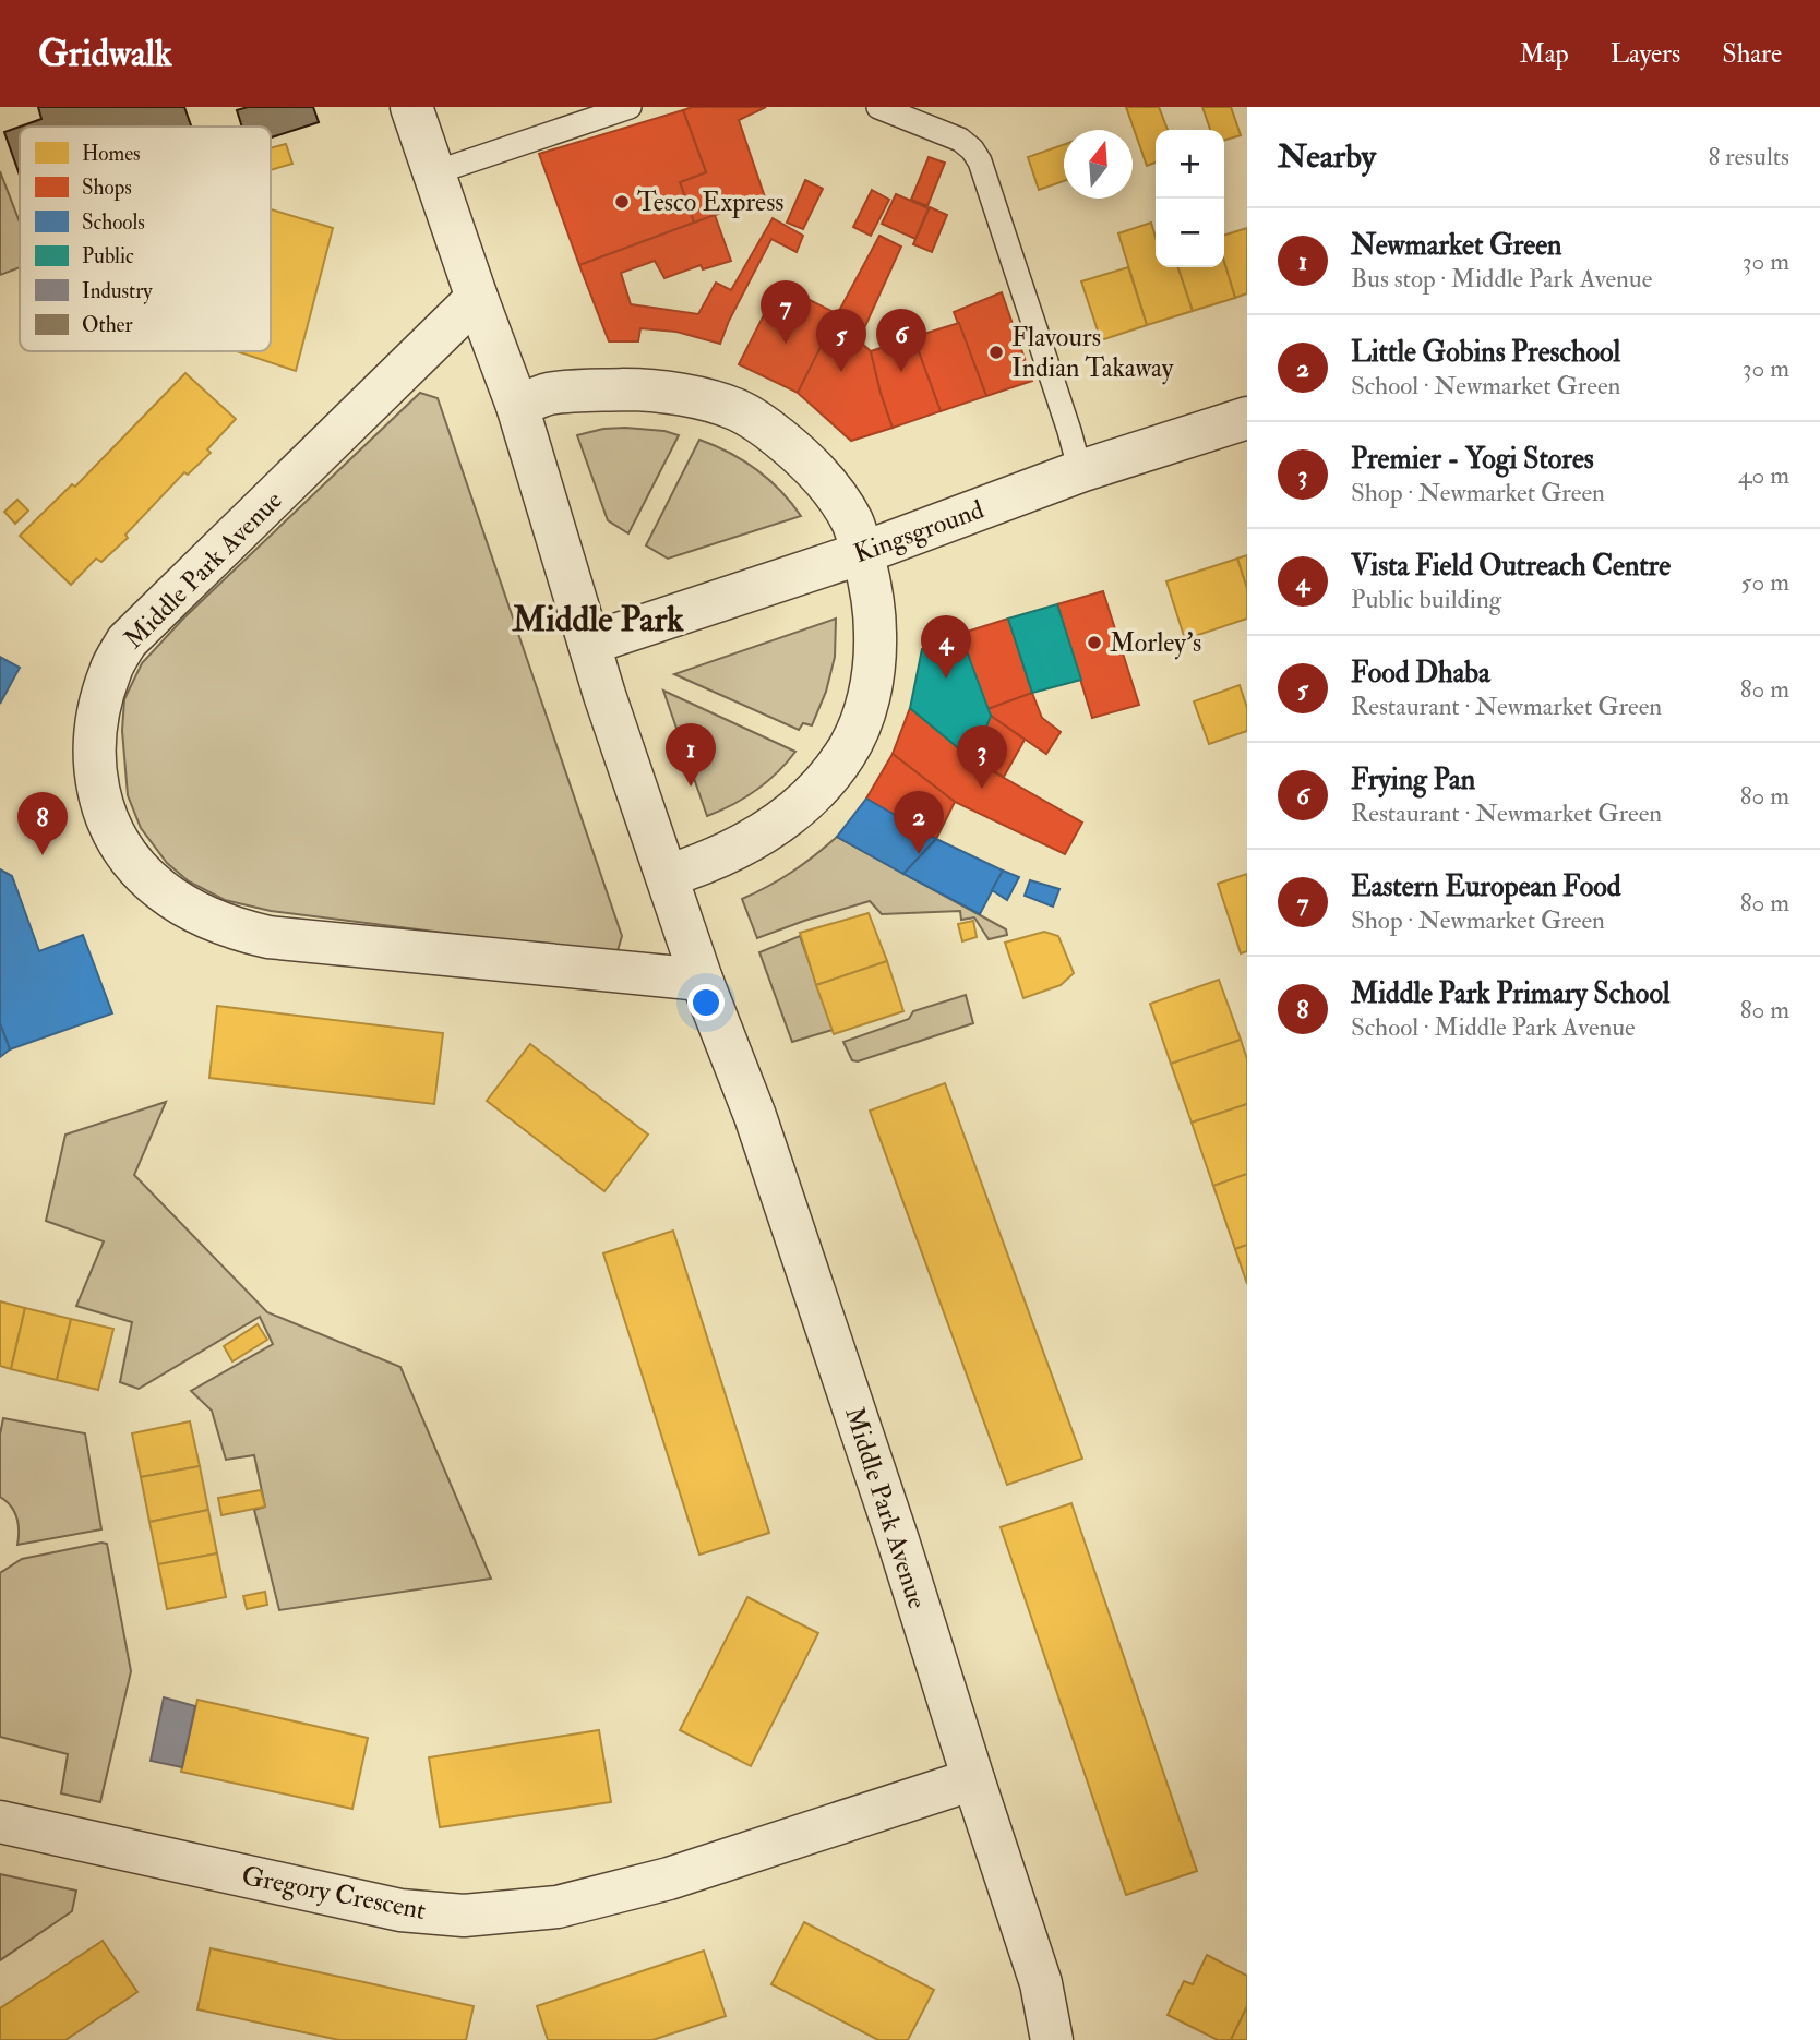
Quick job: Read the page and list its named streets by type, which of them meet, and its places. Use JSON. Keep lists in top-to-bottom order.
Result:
{
  "streets": {
    "street": ["Kingsground", "Middle Park Avenue", "Gregory Crescent"]
  },
  "crossings": [
    ["Kingsground", "Middle Park Avenue"],
    ["Middle Park Avenue", "Gregory Crescent"]
  ],
  "districts": ["Middle Park"],
  "places": ["Tesco Express", "Flavours Indian Takaway", "Morley's"],
  "legend": [
    "Homes",
    "Shops",
    "Schools",
    "Public",
    "Industry",
    "Other"
  ],
  "north": "top",
  "page": {
    "header": "Gridwalk",
    "nav": ["Map", "Layers", "Share"],
    "heading": ["Nearby", "8 results"],
    "map_buttons": ["+", "−"],
    "list": [
      {
        "mark": "1",
        "name": "Newmarket Green",
        "note": "Bus stop · Middle Park Avenue",
        "value": "30 m"
      },
      {
        "mark": "2",
        "name": "Little Gobins Preschool",
        "note": "School · Newmarket Green",
        "value": "30 m"
      },
      {
        "mark": "3",
        "name": "Premier - Yogi Stores",
        "note": "Shop · Newmarket Green",
        "value": "40 m"
      },
      {
        "mark": "4",
        "name": "Vista Field Outreach Centre",
        "note": "Public building",
        "value": "50 m"
      },
      {
        "mark": "5",
        "name": "Food Dhaba",
        "note": "Restaurant · Newmarket Green",
        "value": "80 m"
      },
      {
        "mark": "6",
        "name": "Frying Pan",
        "note": "Restaurant · Newmarket Green",
        "value": "80 m"
      },
      {
        "mark": "7",
        "name": "Eastern European Food",
        "note": "Shop · Newmarket Green",
        "value": "80 m"
      },
      {
        "mark": "8",
        "name": "Middle Park Primary School",
        "note": "School · Middle Park Avenue",
        "value": "80 m"
      }
    ],
    "pins": [
      "7",
      "5",
      "6",
      "4",
      "1",
      "3",
      "2",
      "8"
    ]
  }
}
